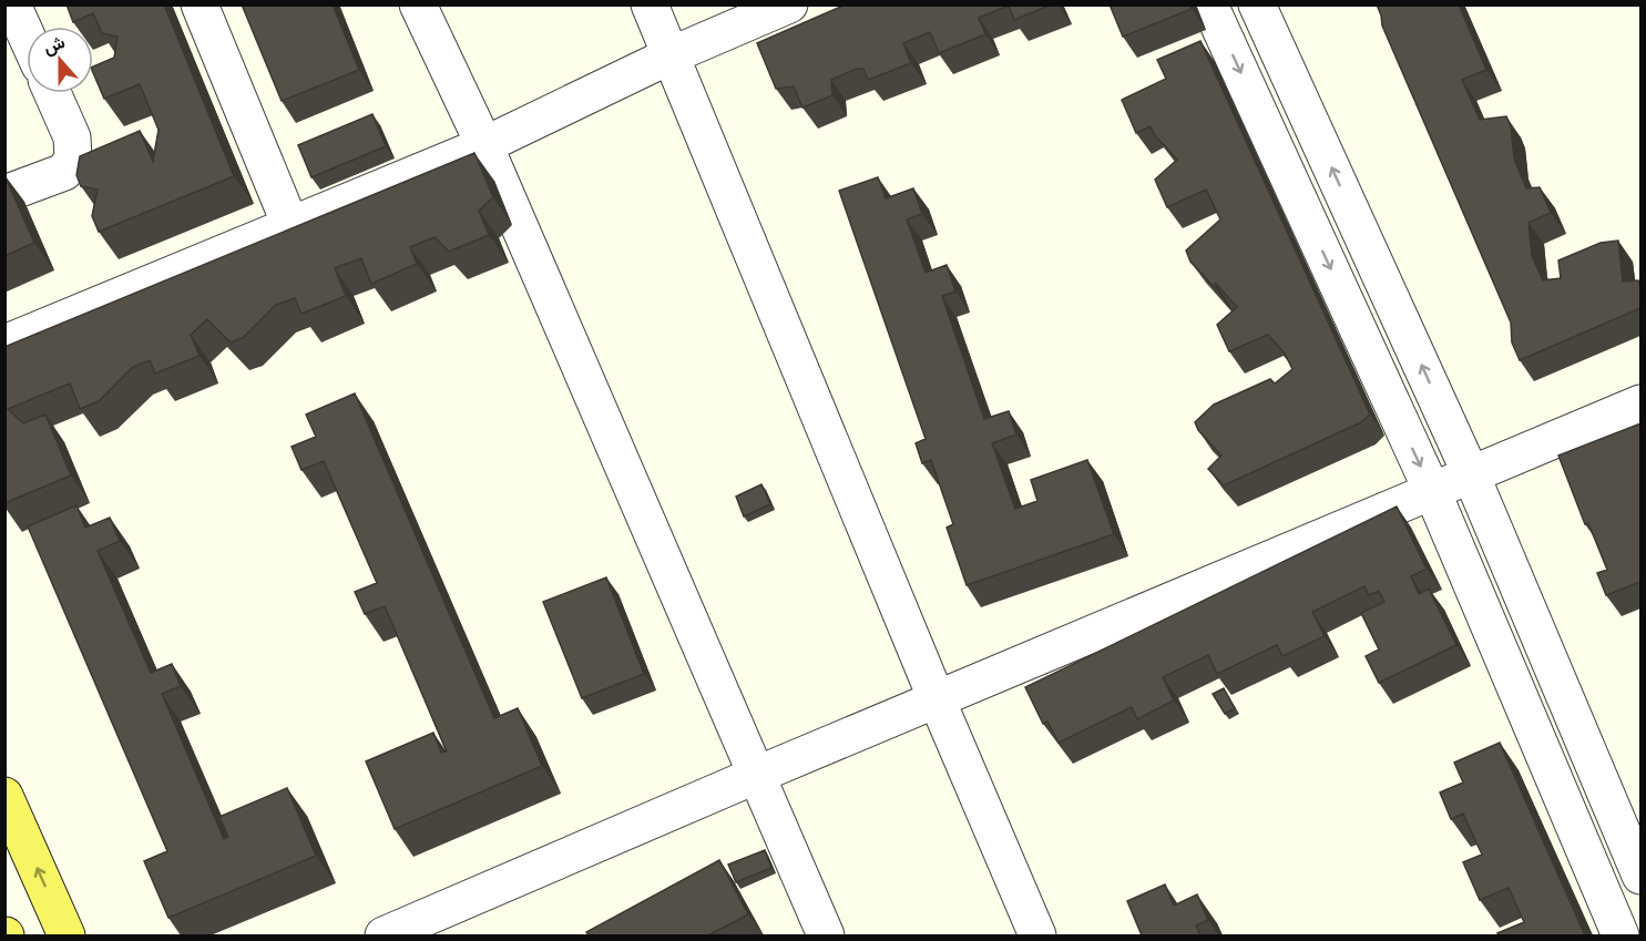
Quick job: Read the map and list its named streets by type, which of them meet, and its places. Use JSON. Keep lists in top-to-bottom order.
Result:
{
  "north": "top"
}
